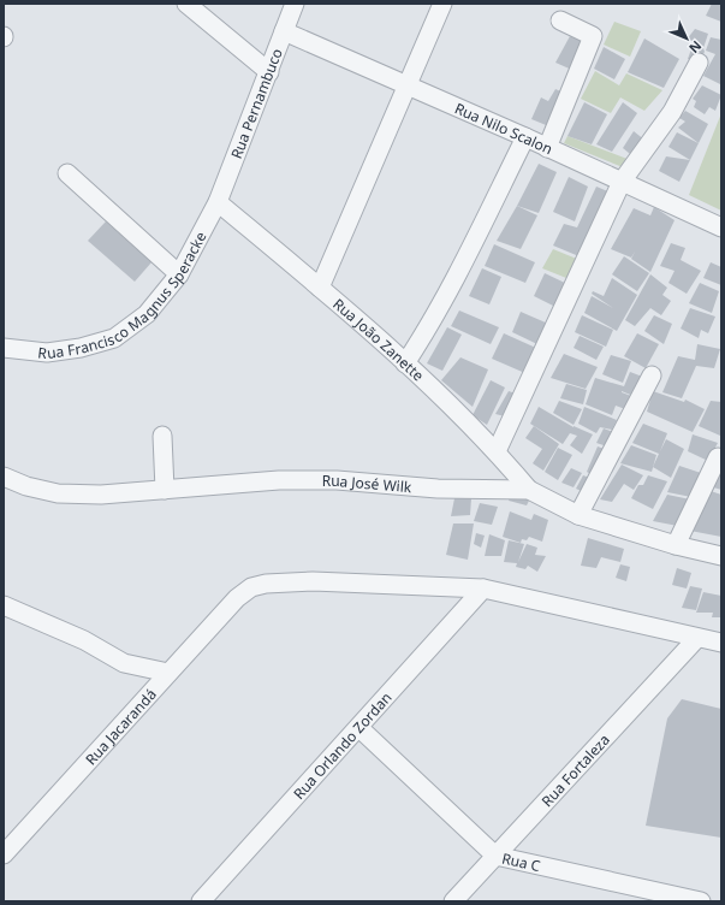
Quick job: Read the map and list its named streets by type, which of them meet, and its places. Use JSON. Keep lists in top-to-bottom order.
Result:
{
  "streets": {
    "street": [
      "Rua Pernambuco",
      "Rua Nilo Scalon",
      "Rua Francisco Magnus Speracke",
      "Rua João Zanette",
      "Rua José Wilk",
      "Rua Jacarandá",
      "Rua Orlando Zordan",
      "Rua Fortaleza",
      "Rua C"
    ]
  },
  "crossings": [
    ["Rua Pernambuco", "Rua Nilo Scalon"],
    ["Rua Pernambuco", "Rua Francisco Magnus Speracke"],
    ["Rua Pernambuco", "Rua João Zanette"],
    ["Rua Francisco Magnus Speracke", "Rua João Zanette"],
    ["Rua João Zanette", "Rua José Wilk"],
    ["Rua Jacarandá", "Rua Orlando Zordan"],
    ["Rua Jacarandá", "Rua Fortaleza"],
    ["Rua Orlando Zordan", "Rua C"],
    ["Rua Fortaleza", "Rua C"]
  ],
  "north": "bottom right"
}
